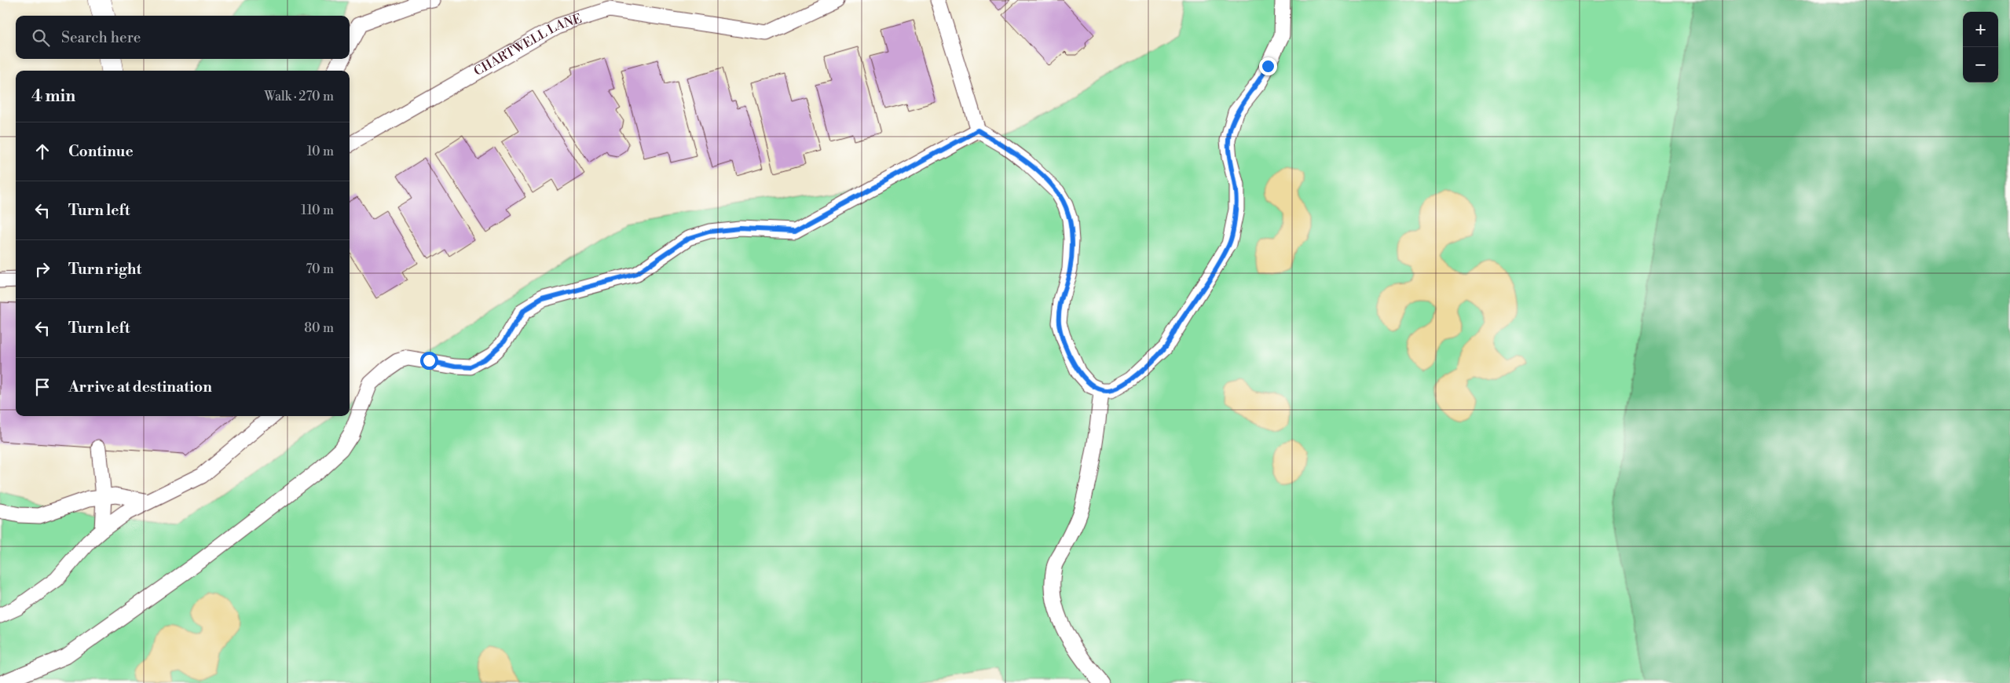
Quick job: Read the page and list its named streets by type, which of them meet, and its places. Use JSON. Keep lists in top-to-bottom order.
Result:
{
  "streets": {
    "lane": ["CHARTWELL LANE"]
  },
  "page": {
    "map_buttons": ["+", "−"],
    "search": "Search here",
    "heading": ["4 min", "Walk · 270 m"],
    "list": [
      ["Continue", "10 m"],
      ["Turn left", "110 m"],
      ["Turn right", "70 m"],
      ["Turn left", "80 m"],
      "Arrive at destination"
    ]
  }
}
